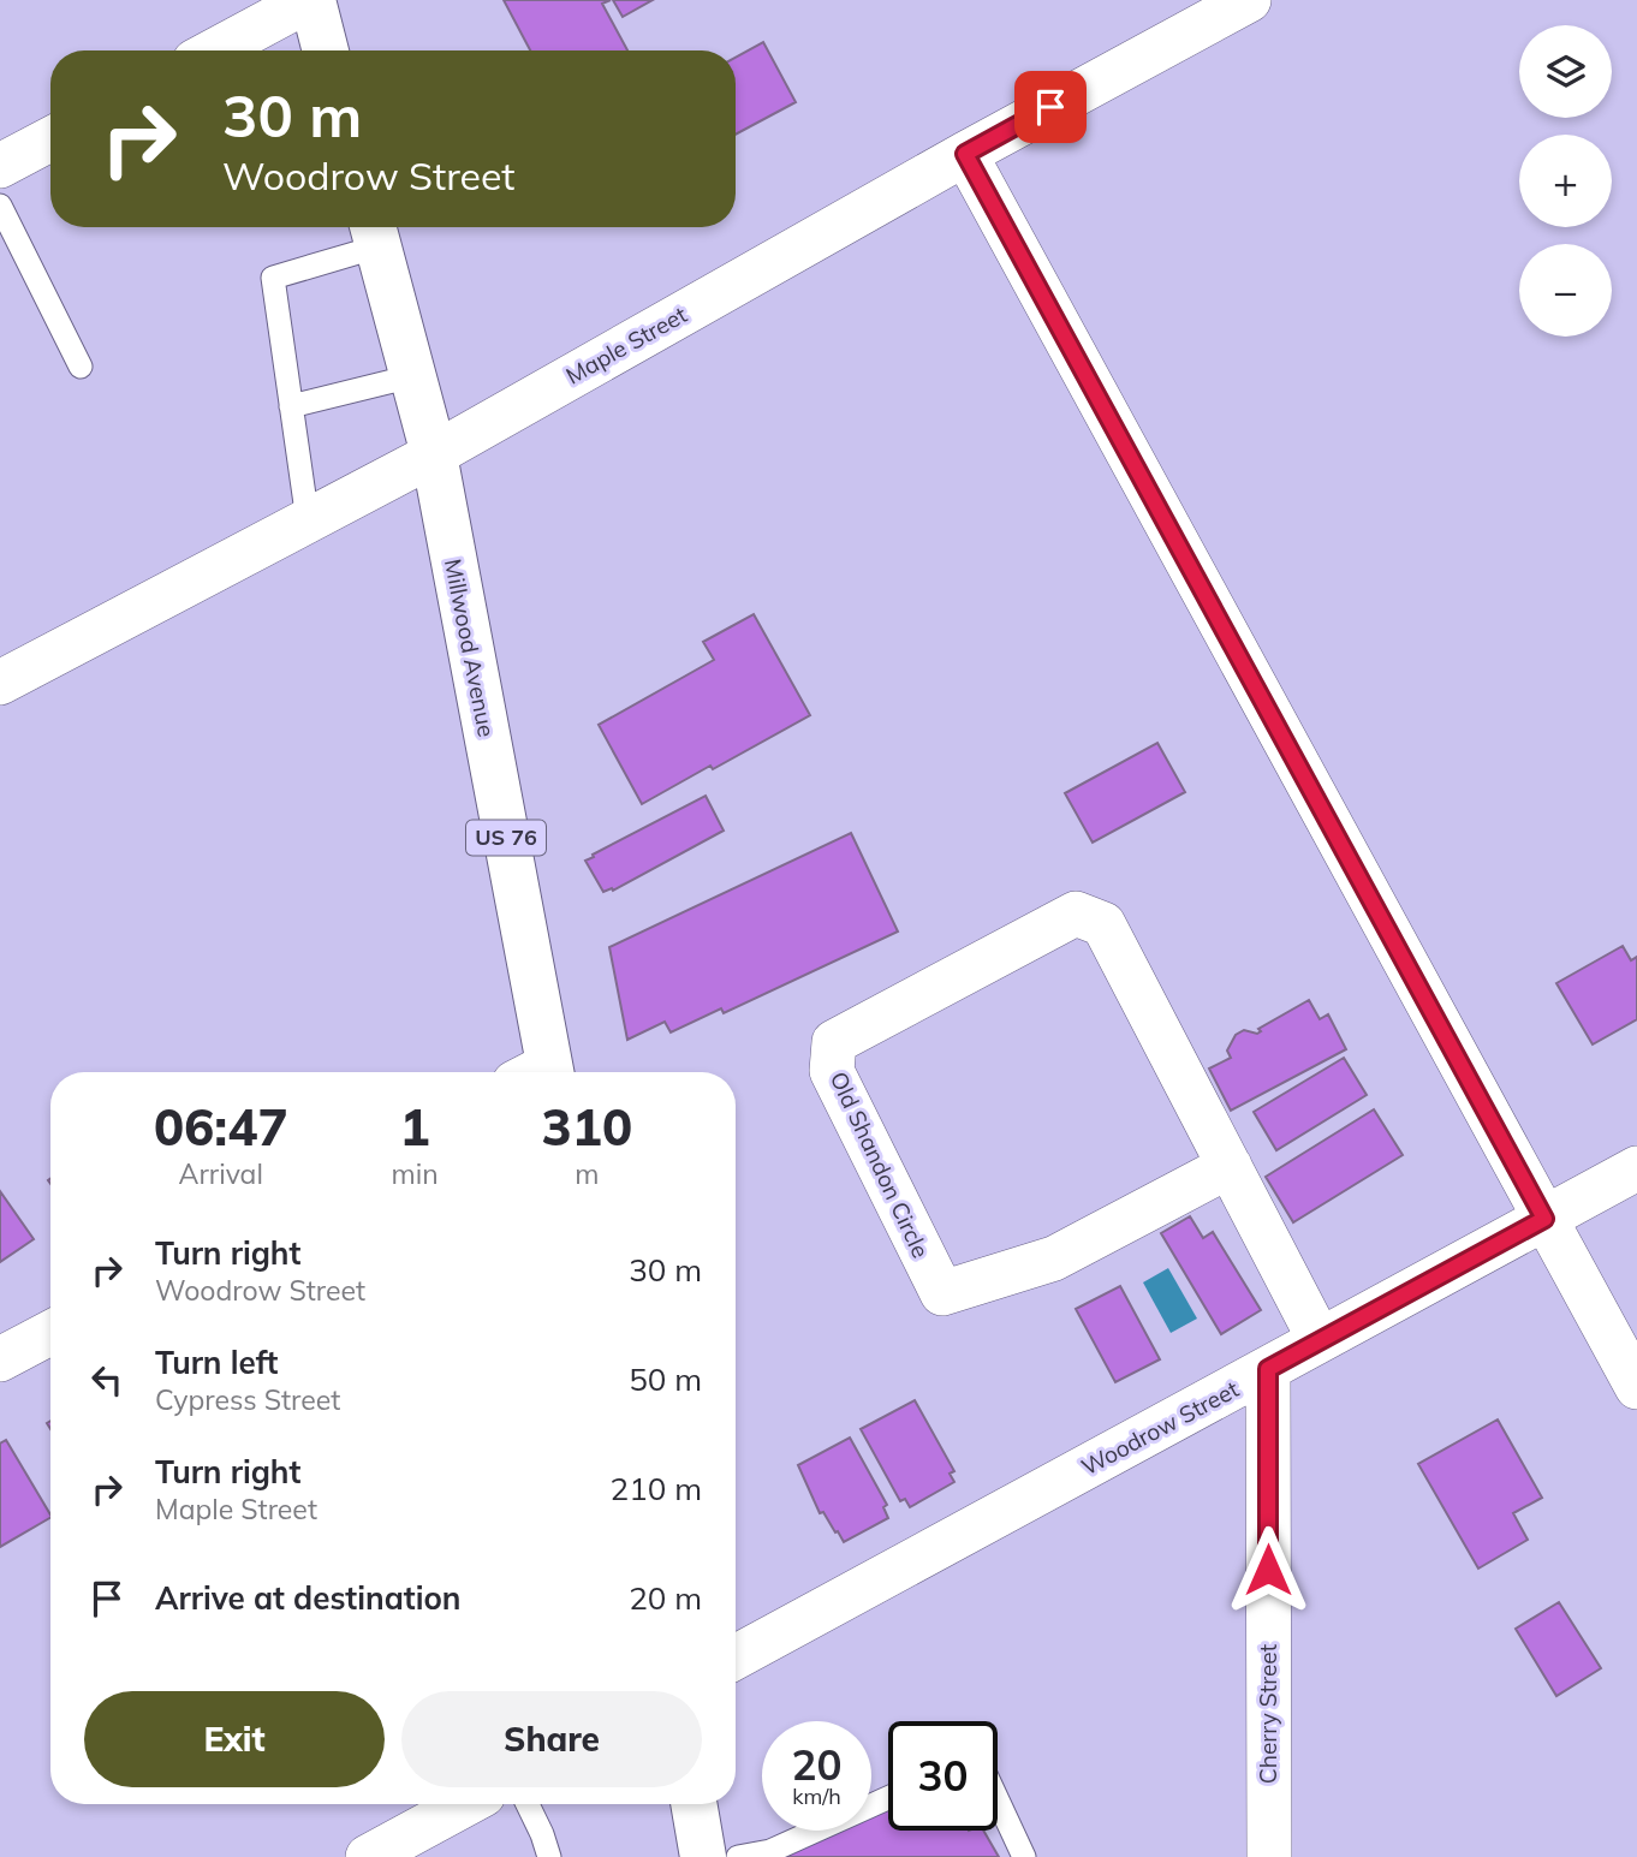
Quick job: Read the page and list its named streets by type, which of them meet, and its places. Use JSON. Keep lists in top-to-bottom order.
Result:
{
  "streets": {
    "main road": ["Millwood Avenue", "US 76"],
    "street": [
      "Maple Street",
      "Old Shandon Circle",
      "Woodrow Street",
      "Cherry Street"
    ]
  },
  "crossings": [
    ["Maple Street", "Millwood Avenue"],
    ["Old Shandon Circle", "Woodrow Street"],
    ["Woodrow Street", "Cherry Street"]
  ],
  "page": {
    "map_buttons": ["+", "−"],
    "turn": ["30 m", "Woodrow Street"],
    "eta": [
      "06:47",
      "Arrival",
      "1",
      "min",
      "310",
      "m"
    ],
    "list": [
      {
        "name": "Turn right",
        "note": "Woodrow Street",
        "value": "30 m"
      },
      {
        "name": "Turn left",
        "note": "Cypress Street",
        "value": "50 m"
      },
      {
        "name": "Turn right",
        "note": "Maple Street",
        "value": "210 m"
      },
      {
        "name": "Arrive at destination",
        "value": "20 m"
      }
    ],
    "buttons": ["Exit", "Share"],
    "speed": "20 km/h",
    "limit": "30"
  }
}
